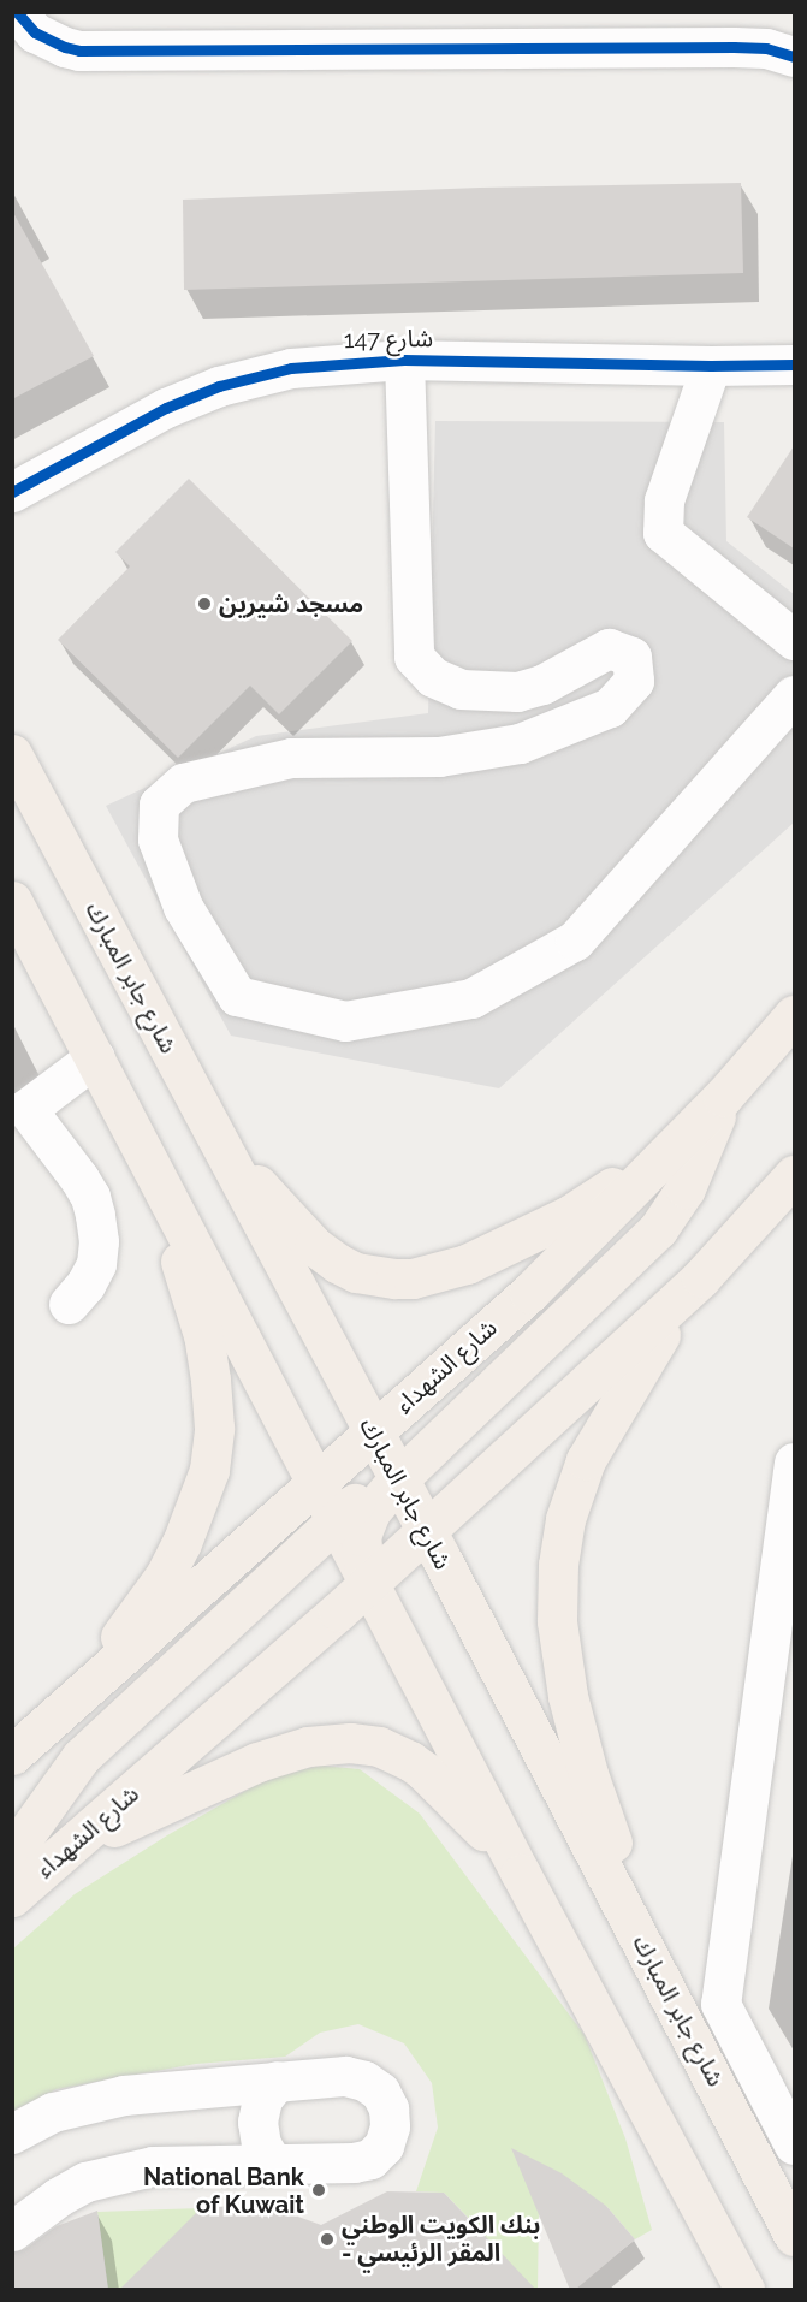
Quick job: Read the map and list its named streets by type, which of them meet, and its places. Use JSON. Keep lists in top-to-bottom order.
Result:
{
  "streets": {
    "main road": ["شارع جابر المبارك", "شارع الشهداء"],
    "street": ["شارع 147"]
  },
  "crossings": [
    ["شارع جابر المبارك", "شارع الشهداء"]
  ],
  "places": ["مسجد شيرين", "National Bank of Kuwait", "بنك الكويت الوطني - المقر الرئيسي"]
}
